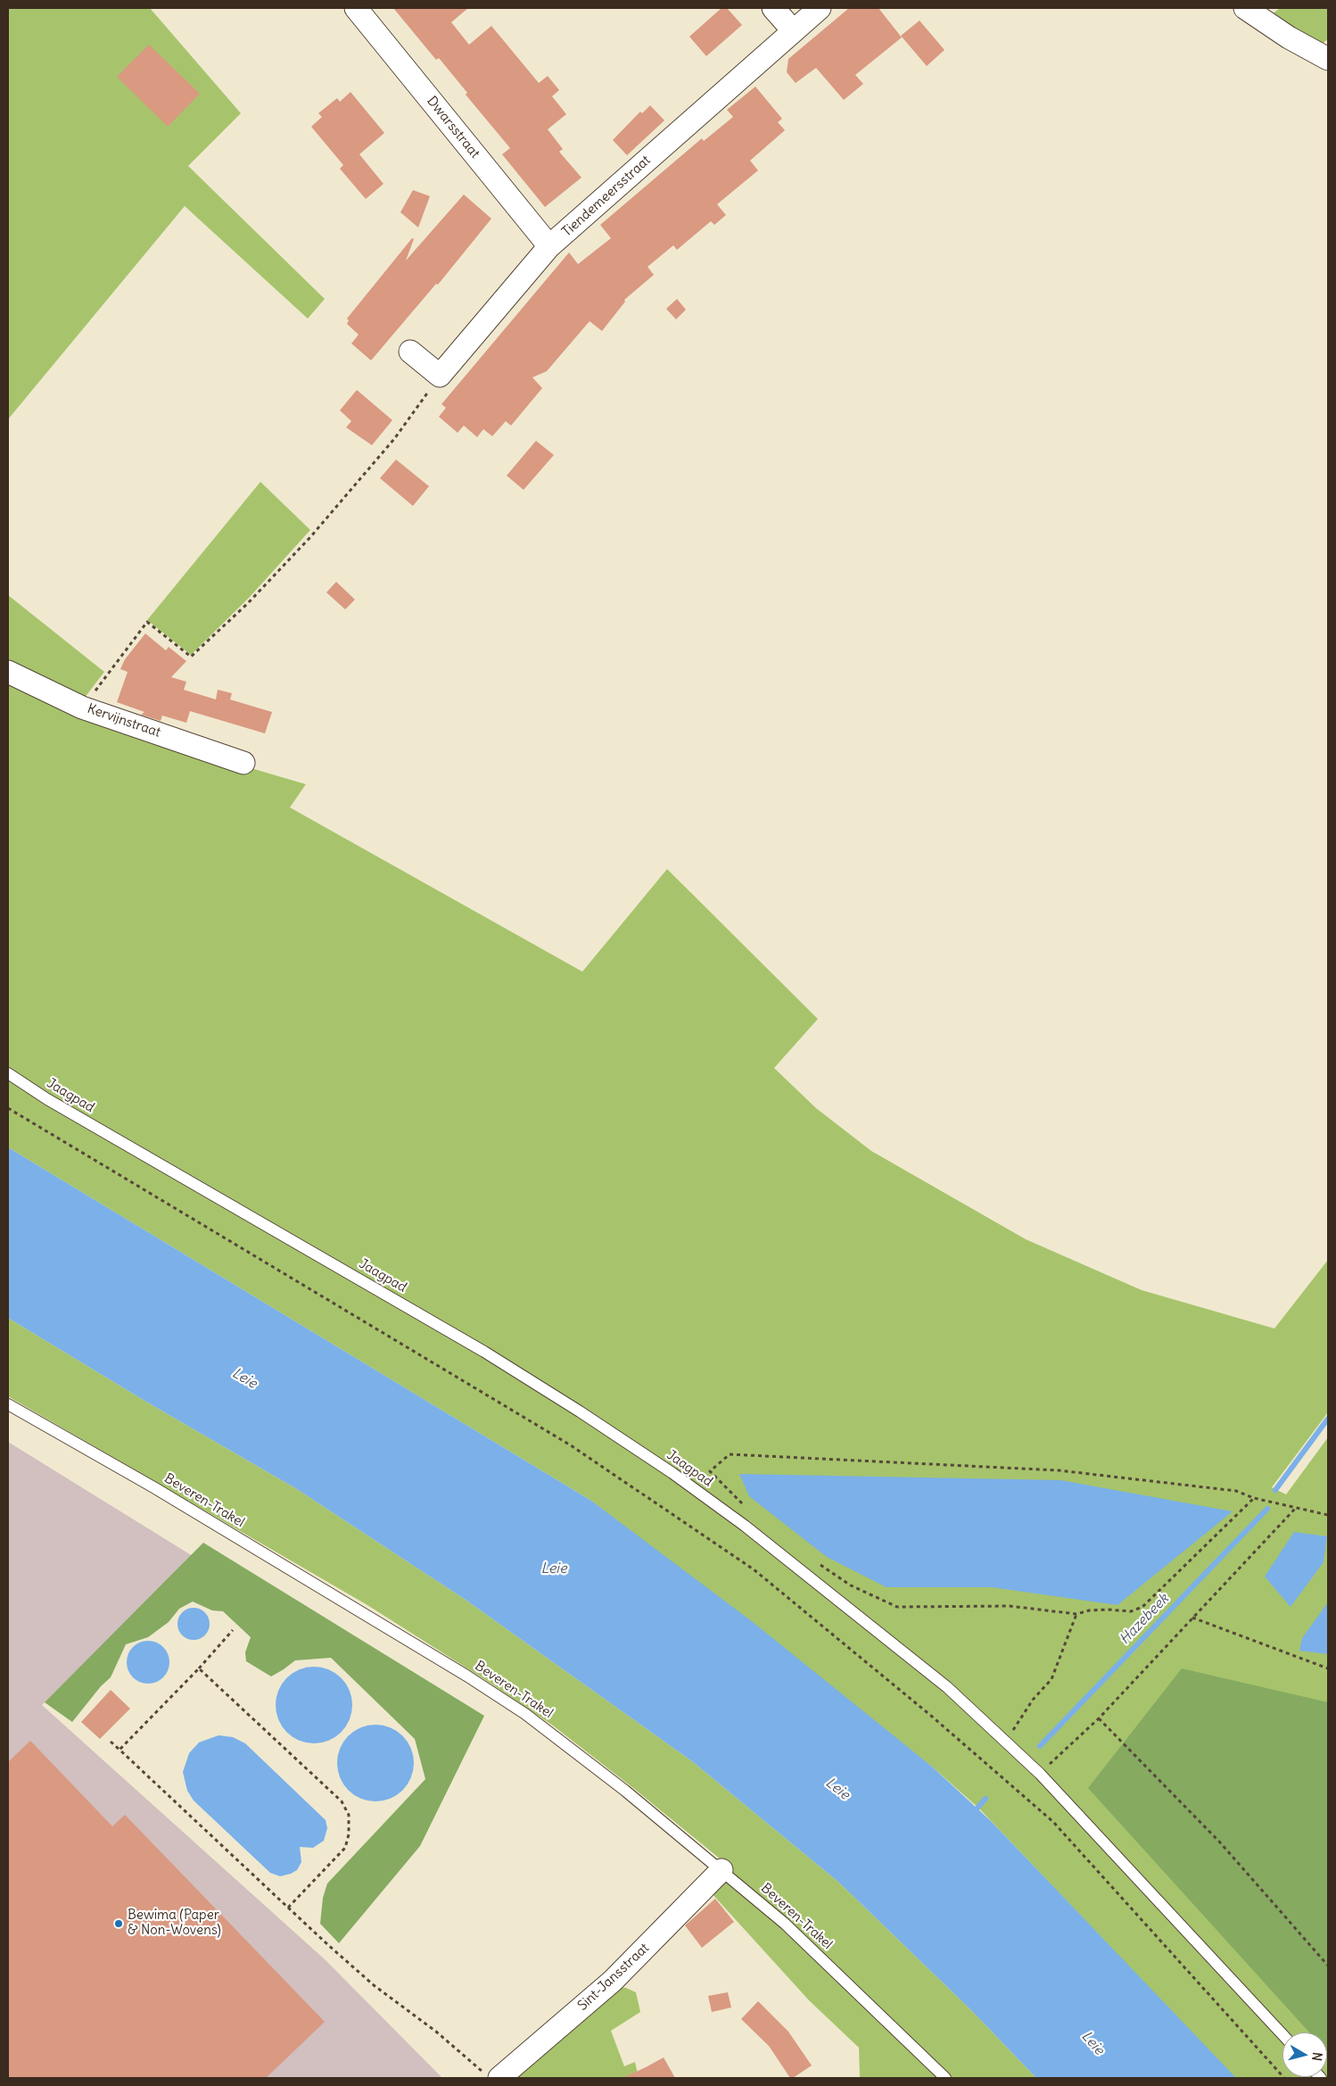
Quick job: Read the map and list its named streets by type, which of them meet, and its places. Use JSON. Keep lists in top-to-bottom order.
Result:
{
  "streets": {
    "street": [
      "Dwarsstraat",
      "Tiendemeersstraat",
      "Kervijnstraat",
      "Sint-Jansstraat"
    ],
    "lane": ["Jaagpad", "Beveren-Trakel"]
  },
  "crossings": [
    ["Dwarsstraat", "Tiendemeersstraat"],
    ["Beveren-Trakel", "Sint-Jansstraat"]
  ],
  "water": ["Leie", "Hazebeek"],
  "places": ["Bewima (Paper & Non-Wovens)"],
  "north": "right"
}
